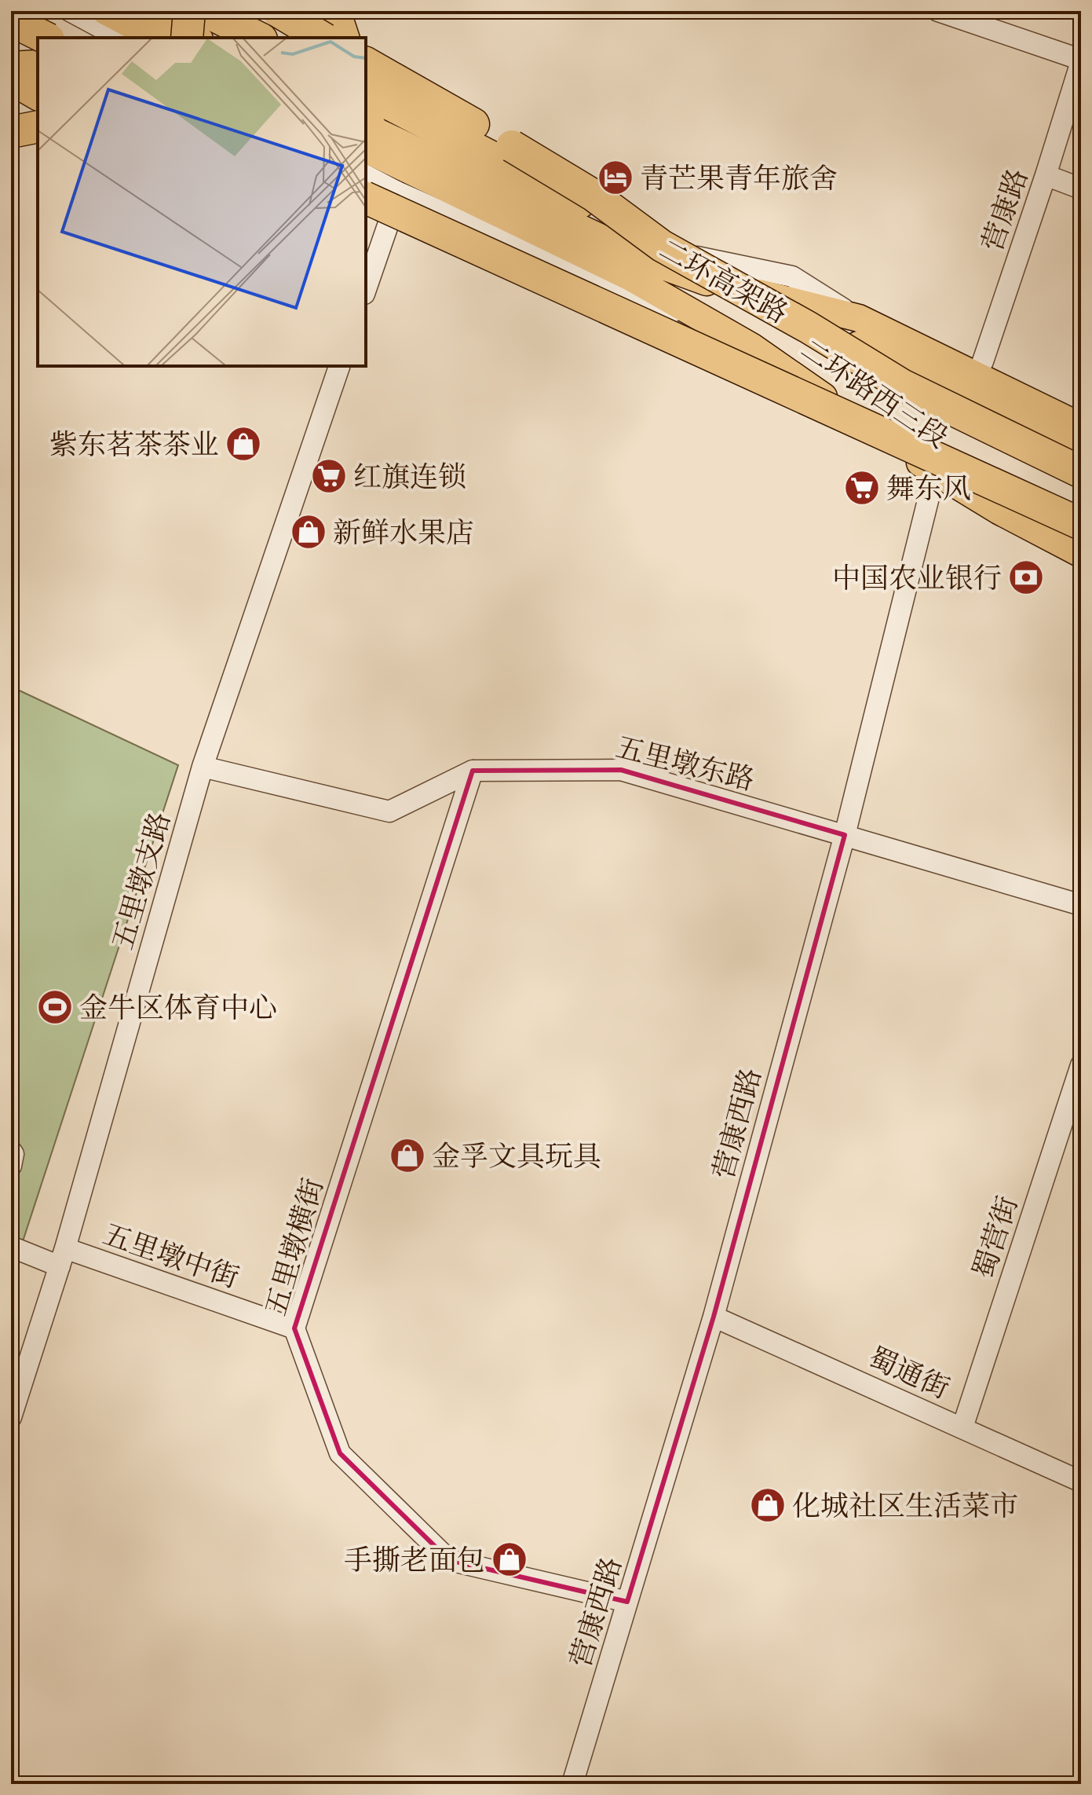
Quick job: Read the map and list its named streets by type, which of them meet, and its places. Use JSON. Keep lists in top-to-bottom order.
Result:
{
  "streets": {
    "highway": ["二环高架路"],
    "main road": ["二环路西三段"],
    "street": [
      "营康路",
      "五里墩东路",
      "五里墩支路",
      "营康西路",
      "蜀营街",
      "五里墩横街",
      "五里墩中街",
      "蜀通街"
    ]
  },
  "crossings": [
    ["营康路", "二环路西三段"],
    ["二环高架路", "二环路西三段"],
    ["二环路西三段", "营康西路"],
    ["五里墩东路", "五里墩支路"],
    ["五里墩东路", "营康西路"],
    ["五里墩东路", "五里墩横街"],
    ["五里墩支路", "五里墩中街"],
    ["营康西路", "五里墩横街"],
    ["营康西路", "蜀通街"],
    ["蜀营街", "蜀通街"],
    ["五里墩横街", "五里墩中街"]
  ],
  "places": {
    "hotel": ["青芒果青年旅舍"],
    "shop": [
      "紫东茗茶茶业",
      "新鲜水果店",
      "金孚文具玩具",
      "化城社区生活菜市",
      "手撕老面包"
    ],
    "supermarket": ["红旗连锁", "舞东风"],
    "bank": ["中国农业银行"],
    "sports": ["金牛区体育中心"]
  }
}
